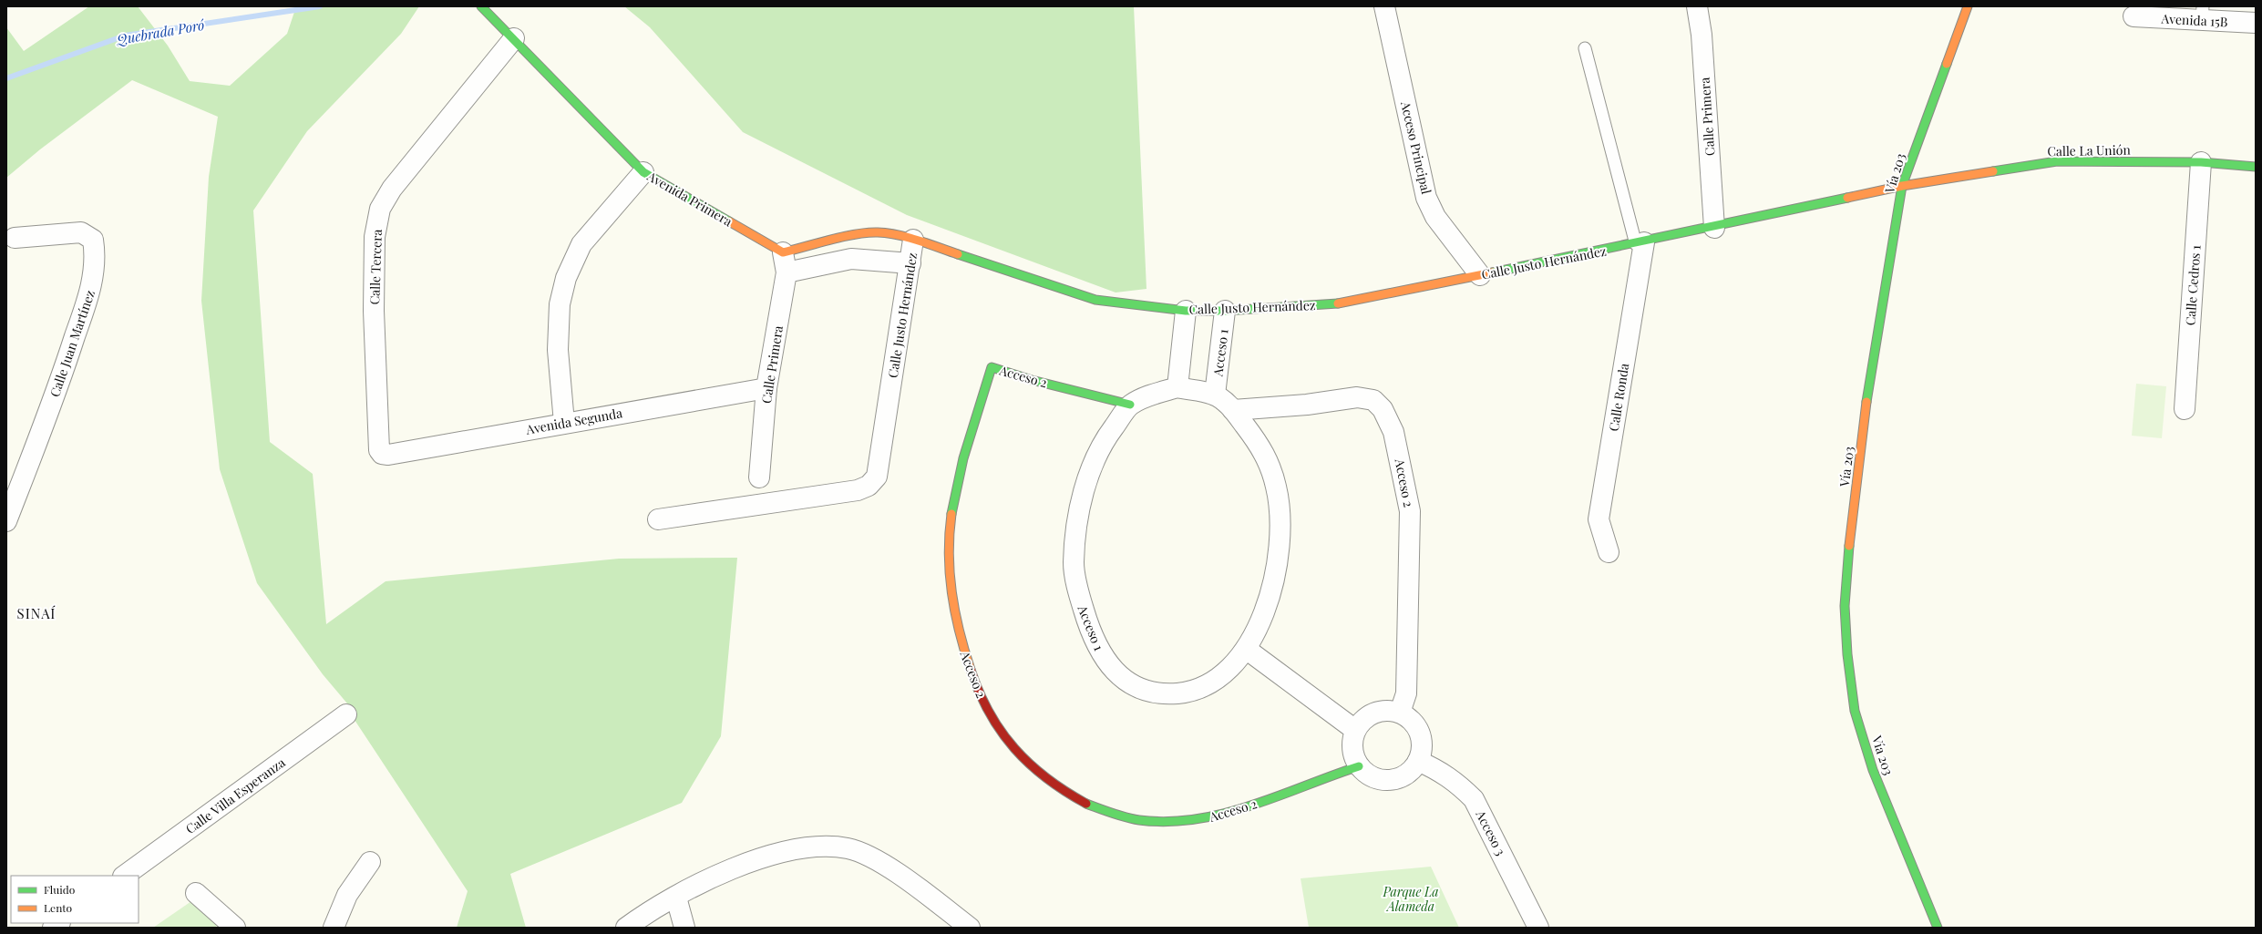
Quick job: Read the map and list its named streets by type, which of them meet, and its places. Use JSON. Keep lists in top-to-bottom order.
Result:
{
  "streets": {
    "street": [
      "Avenida 15B",
      "Calle Primera",
      "Acceso Principal",
      "Calle La Unión",
      "Vía 203",
      "Avenida Primera",
      "Calle Justo Hernández",
      "Calle Tercera",
      "Calle Cedros 1",
      "Calle Juan Martínez",
      "Acceso 1",
      "Acceso 2",
      "Calle Ronda",
      "Avenida Segunda",
      "Calle Villa Esperanza",
      "Acceso 3"
    ]
  },
  "crossings": [
    ["Calle Primera", "Avenida Primera"],
    ["Calle Primera", "Calle Justo Hernández"],
    ["Calle Primera", "Avenida Segunda"],
    ["Acceso Principal", "Calle Justo Hernández"],
    ["Calle La Unión", "Vía 203"],
    ["Calle La Unión", "Calle Justo Hernández"],
    ["Calle La Unión", "Calle Cedros 1"],
    ["Vía 203", "Calle Justo Hernández"],
    ["Avenida Primera", "Calle Tercera"],
    ["Calle Justo Hernández", "Acceso 1"],
    ["Calle Justo Hernández", "Calle Ronda"],
    ["Calle Tercera", "Avenida Segunda"],
    ["Acceso 1", "Acceso 2"],
    ["Acceso 2", "Acceso 3"]
  ],
  "districts": ["SINAÍ"],
  "water": ["Quebrada Poró"],
  "parks": ["Parque La Alameda"],
  "legend": ["Fluido", "Lento"]
}
